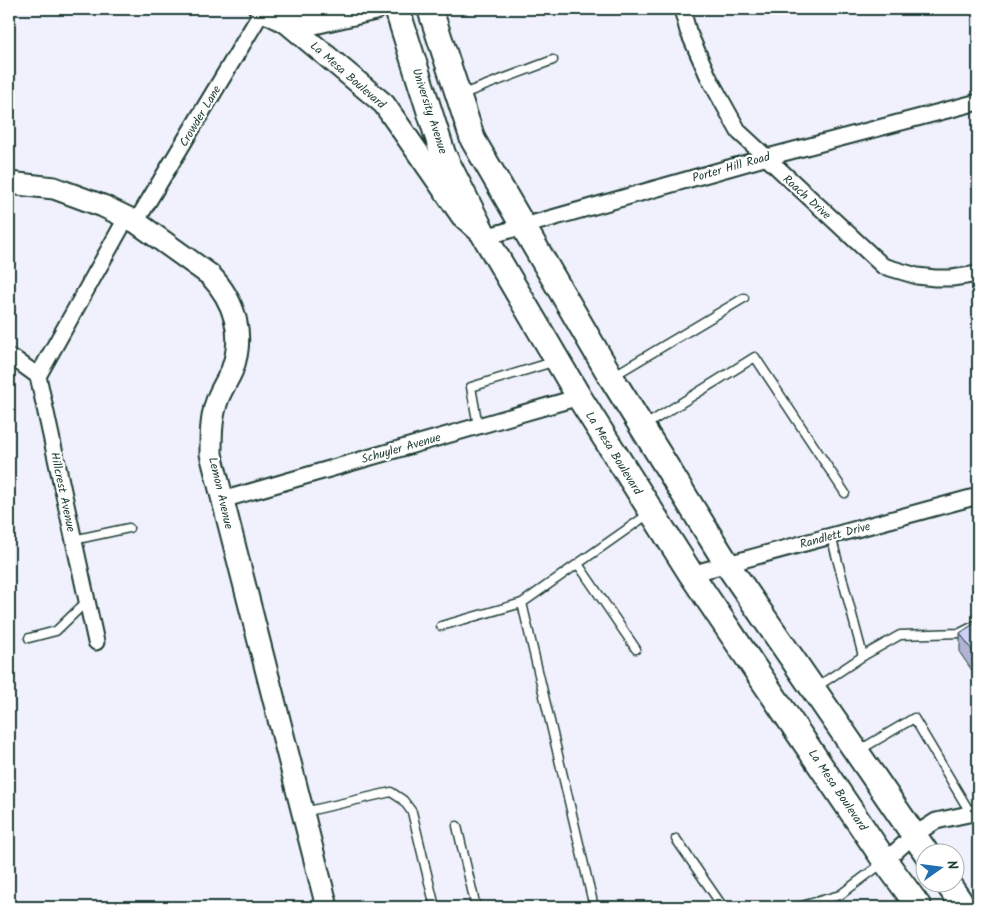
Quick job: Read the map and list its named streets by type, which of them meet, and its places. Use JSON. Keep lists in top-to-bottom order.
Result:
{
  "streets": {
    "main road": ["La Mesa Boulevard", "University Avenue", "Lemon Avenue"],
    "street": [
      "Crowder Lane",
      "Porter Hill Road",
      "Roach Drive",
      "Schuyler Avenue",
      "Hillcrest Avenue",
      "Randlett Drive"
    ]
  },
  "crossings": [
    ["La Mesa Boulevard", "University Avenue"],
    ["La Mesa Boulevard", "Crowder Lane"],
    ["La Mesa Boulevard", "Porter Hill Road"],
    ["La Mesa Boulevard", "Schuyler Avenue"],
    ["La Mesa Boulevard", "Randlett Drive"],
    ["University Avenue", "Porter Hill Road"],
    ["Crowder Lane", "Hillcrest Avenue"],
    ["Crowder Lane", "Lemon Avenue"],
    ["Porter Hill Road", "Roach Drive"],
    ["Schuyler Avenue", "Lemon Avenue"]
  ],
  "north": "right"
}
